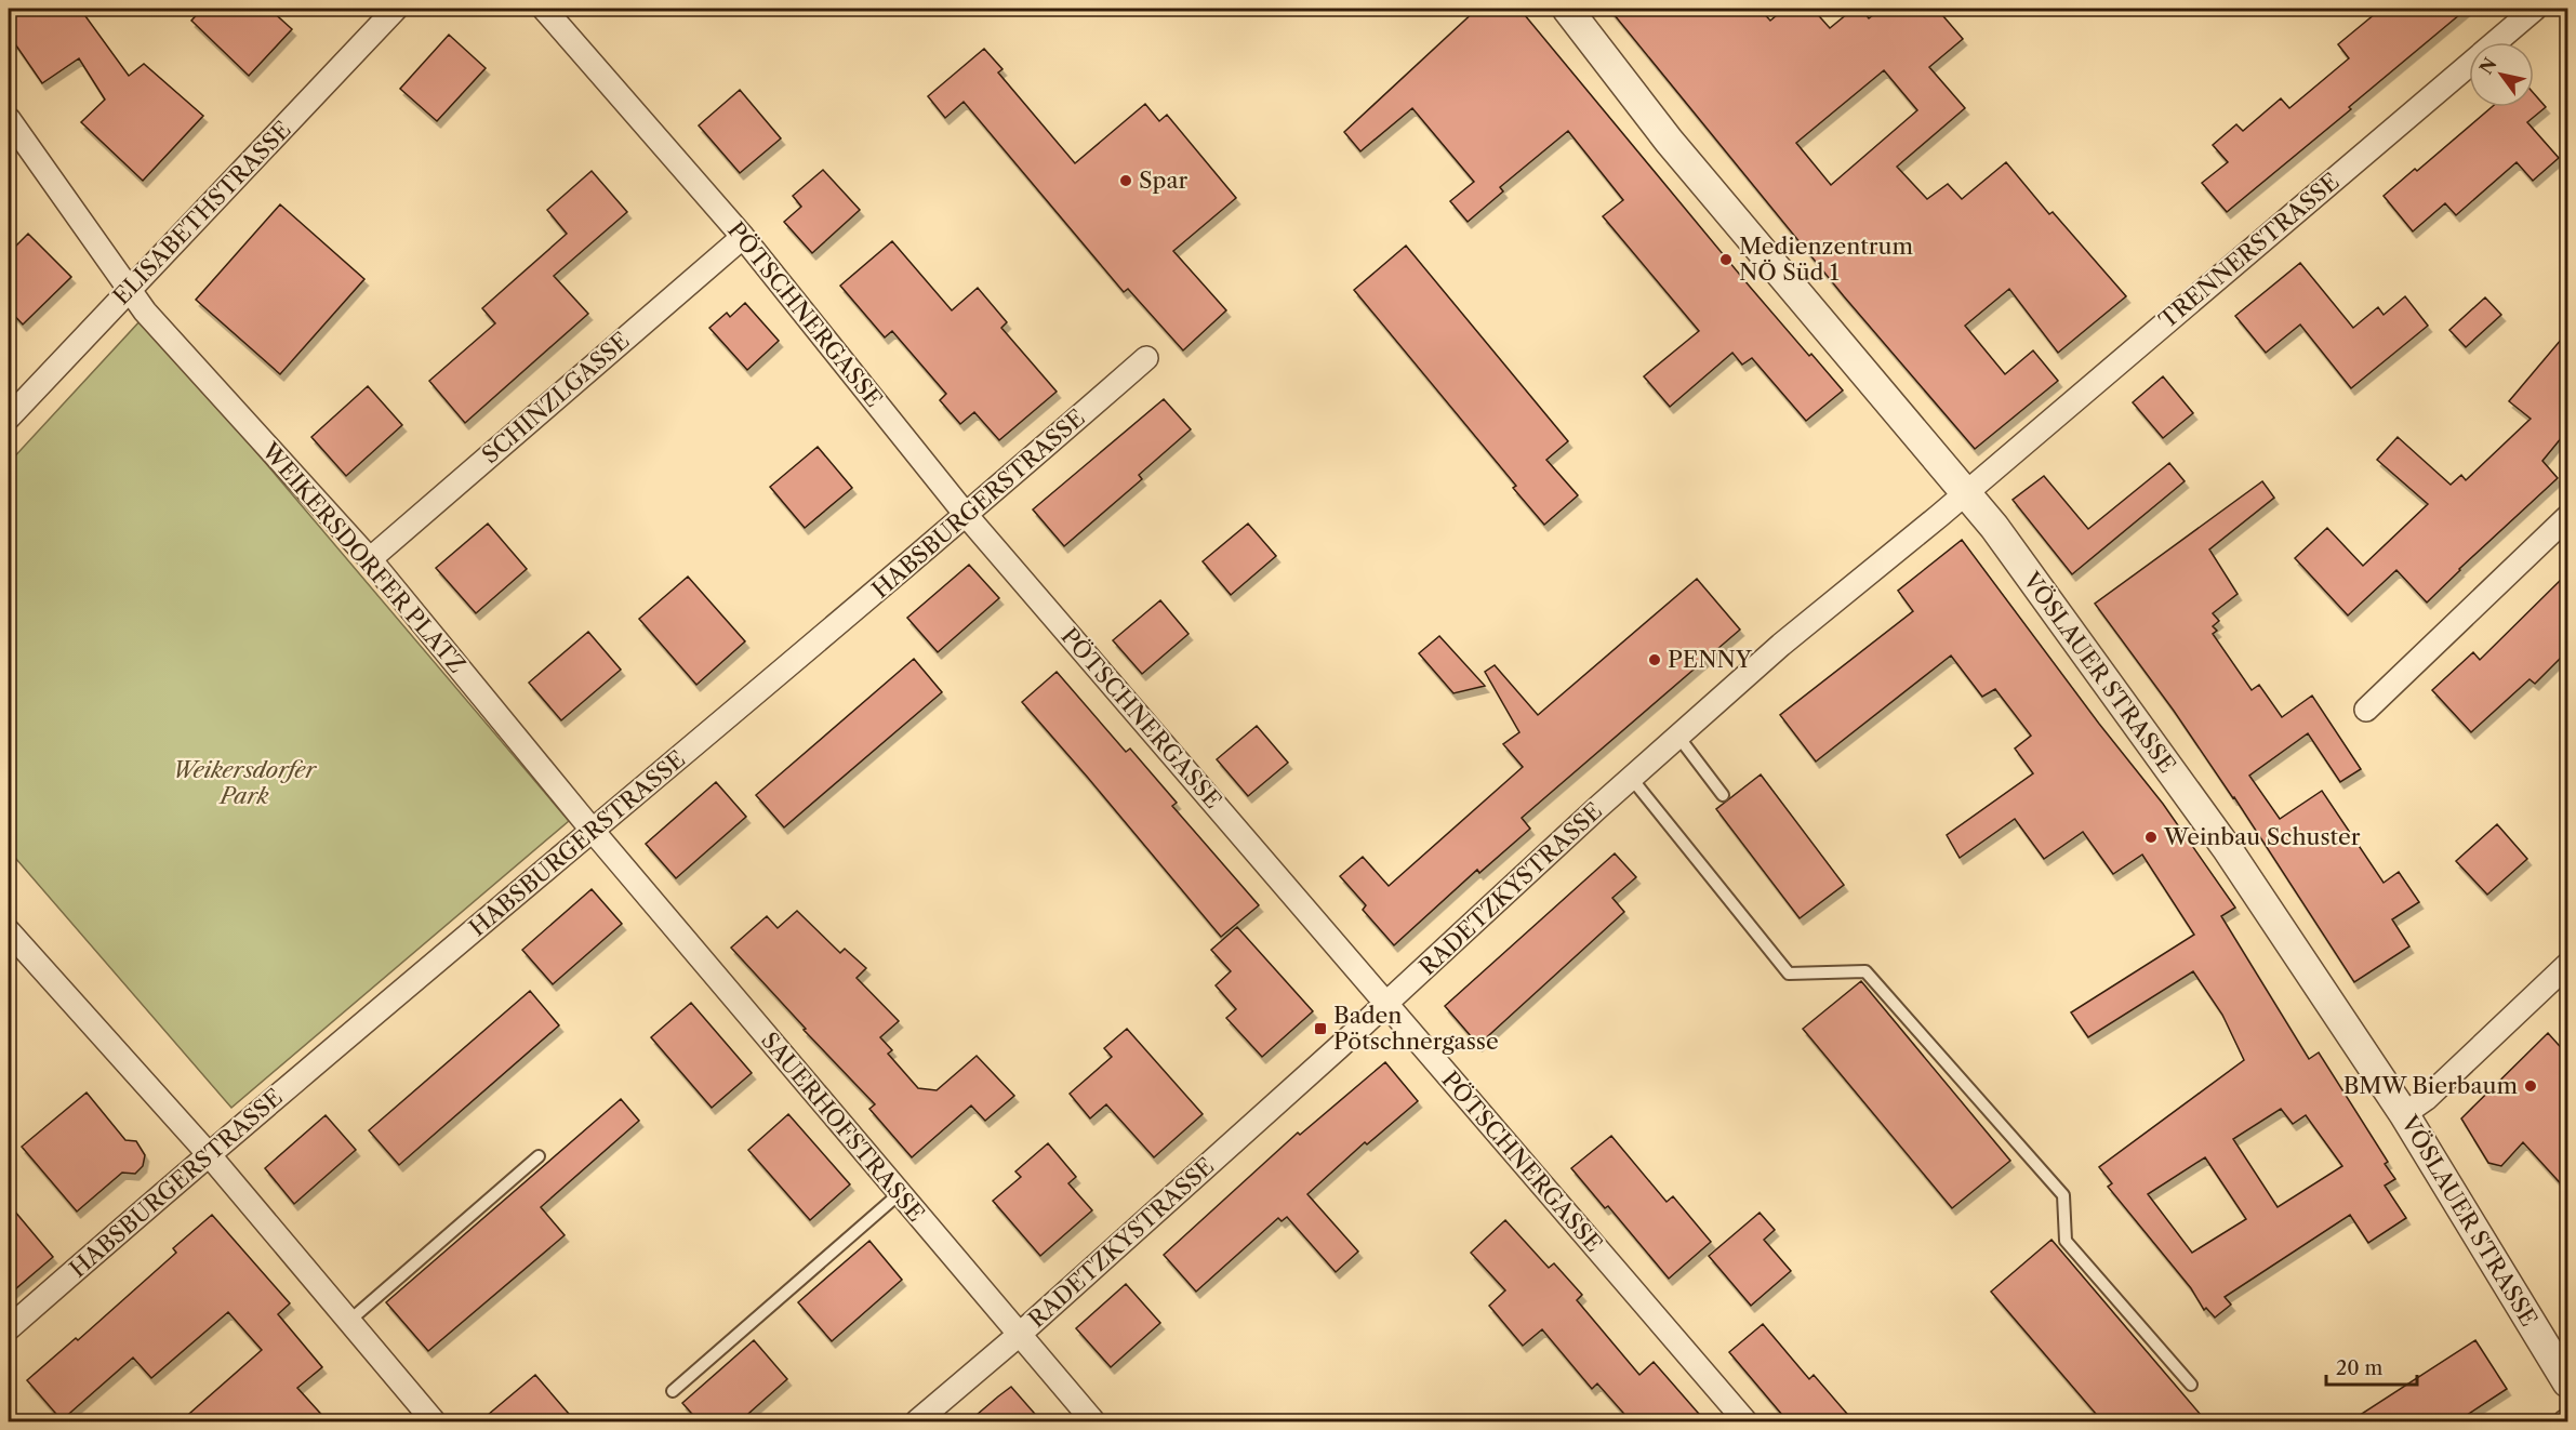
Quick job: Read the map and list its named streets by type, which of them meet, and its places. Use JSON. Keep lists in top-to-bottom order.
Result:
{
  "streets": {
    "street": [
      "ELISABETHSTRASSE",
      "TRENNERSTRASSE",
      "PÖTSCHNERGASSE",
      "SCHINZLGASSE",
      "HABSBURGERSTRASSE",
      "WEIKERSDORFER PLATZ",
      "VÖSLAUER STRASSE",
      "RADETZKYSTRASSE",
      "SAUERHOFSTRASSE"
    ]
  },
  "crossings": [
    ["ELISABETHSTRASSE", "WEIKERSDORFER PLATZ"],
    ["TRENNERSTRASSE", "VÖSLAUER STRASSE"],
    ["TRENNERSTRASSE", "RADETZKYSTRASSE"],
    ["PÖTSCHNERGASSE", "SCHINZLGASSE"],
    ["PÖTSCHNERGASSE", "HABSBURGERSTRASSE"],
    ["PÖTSCHNERGASSE", "RADETZKYSTRASSE"],
    ["SCHINZLGASSE", "WEIKERSDORFER PLATZ"],
    ["HABSBURGERSTRASSE", "WEIKERSDORFER PLATZ"],
    ["HABSBURGERSTRASSE", "SAUERHOFSTRASSE"],
    ["WEIKERSDORFER PLATZ", "SAUERHOFSTRASSE"],
    ["VÖSLAUER STRASSE", "RADETZKYSTRASSE"],
    ["RADETZKYSTRASSE", "SAUERHOFSTRASSE"]
  ],
  "parks": ["Weikersdorfer Park"],
  "places": {
    "other": [
      "Spar",
      "Medienzentrum NÖ Süd 1",
      "PENNY",
      "Weinbau Schuster",
      "BMW Bierbaum"
    ],
    "transit": ["Baden Pötschnergasse"]
  },
  "scale_bar": "20 m",
  "north": "top left"
}
